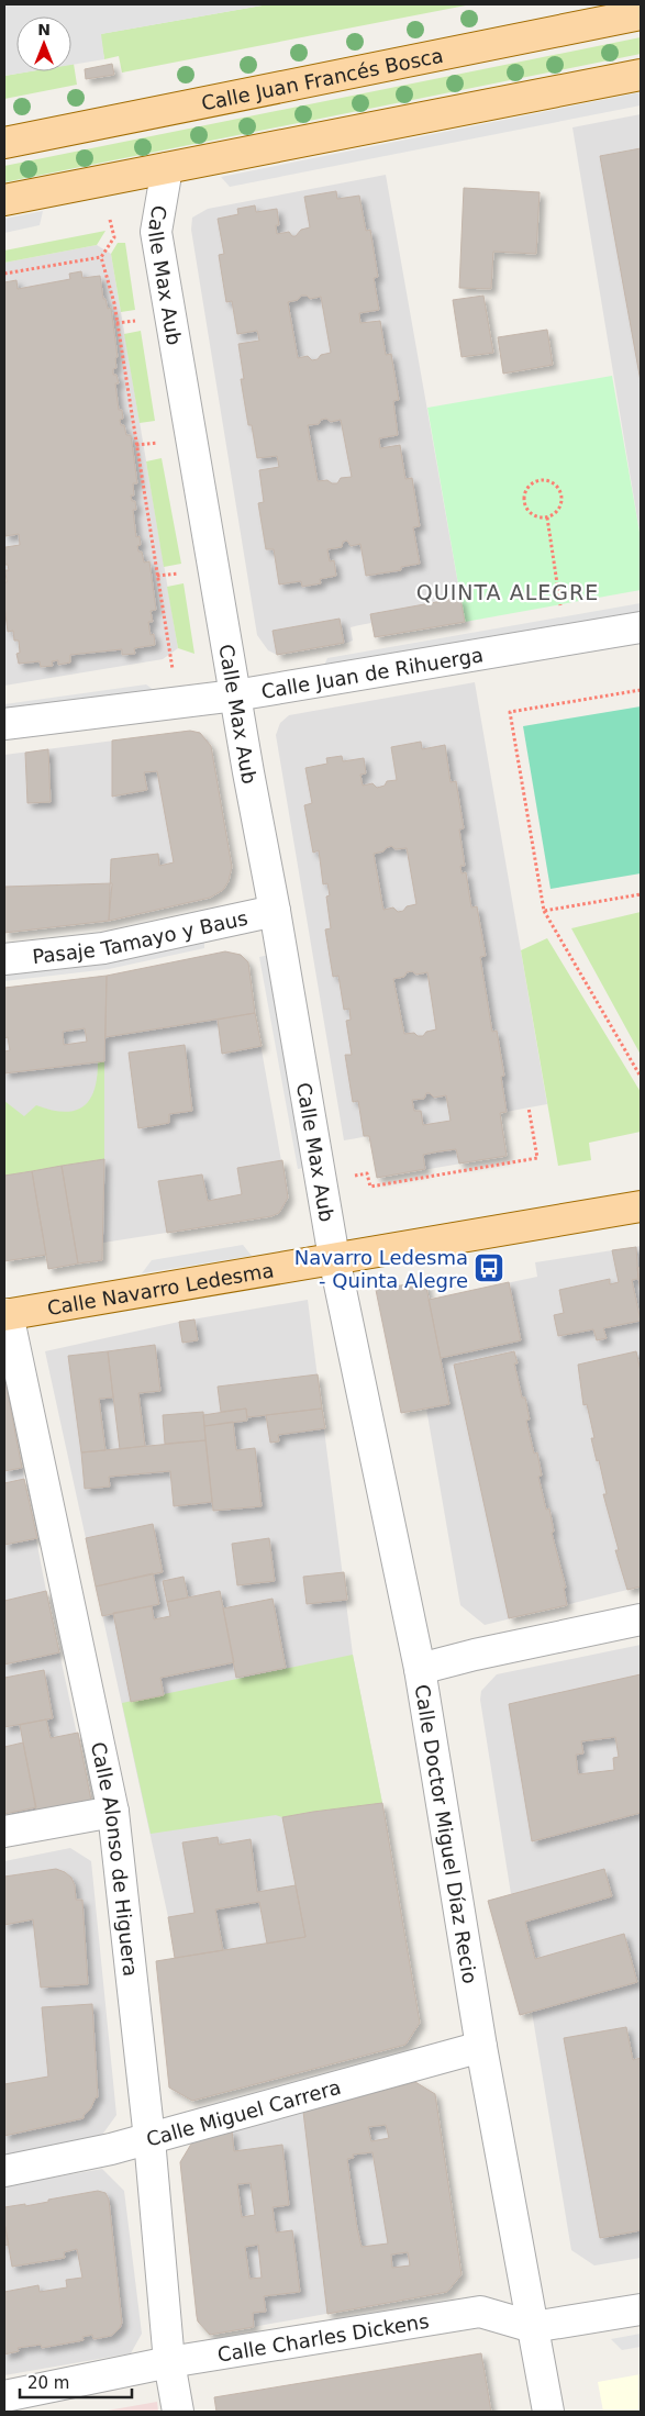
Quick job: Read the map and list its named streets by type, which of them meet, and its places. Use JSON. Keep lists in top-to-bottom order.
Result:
{
  "streets": {
    "main road": ["Calle Juan Francés Bosca", "Calle Navarro Ledesma"],
    "street": [
      "Calle Max Aub",
      "Calle Juan de Rihuerga",
      "Pasaje Tamayo y Baus",
      "Calle Doctor Miguel Díaz Recio",
      "Calle Alonso de Higuera",
      "Calle Miguel Carrera",
      "Calle Charles Dickens"
    ]
  },
  "crossings": [
    ["Calle Max Aub", "Calle Juan de Rihuerga"],
    ["Calle Max Aub", "Pasaje Tamayo y Baus"],
    ["Calle Max Aub", "Calle Navarro Ledesma"],
    ["Calle Max Aub", "Calle Doctor Miguel Díaz Recio"],
    ["Calle Navarro Ledesma", "Calle Doctor Miguel Díaz Recio"],
    ["Calle Navarro Ledesma", "Calle Alonso de Higuera"],
    ["Calle Doctor Miguel Díaz Recio", "Calle Miguel Carrera"],
    ["Calle Doctor Miguel Díaz Recio", "Calle Charles Dickens"],
    ["Calle Alonso de Higuera", "Calle Miguel Carrera"],
    ["Calle Alonso de Higuera", "Calle Charles Dickens"]
  ],
  "districts": ["QUINTA ALEGRE"],
  "places": {
    "bus stop": ["Navarro Ledesma - Quinta Alegre"]
  },
  "scale_bar": "20 m",
  "north": "top"
}
